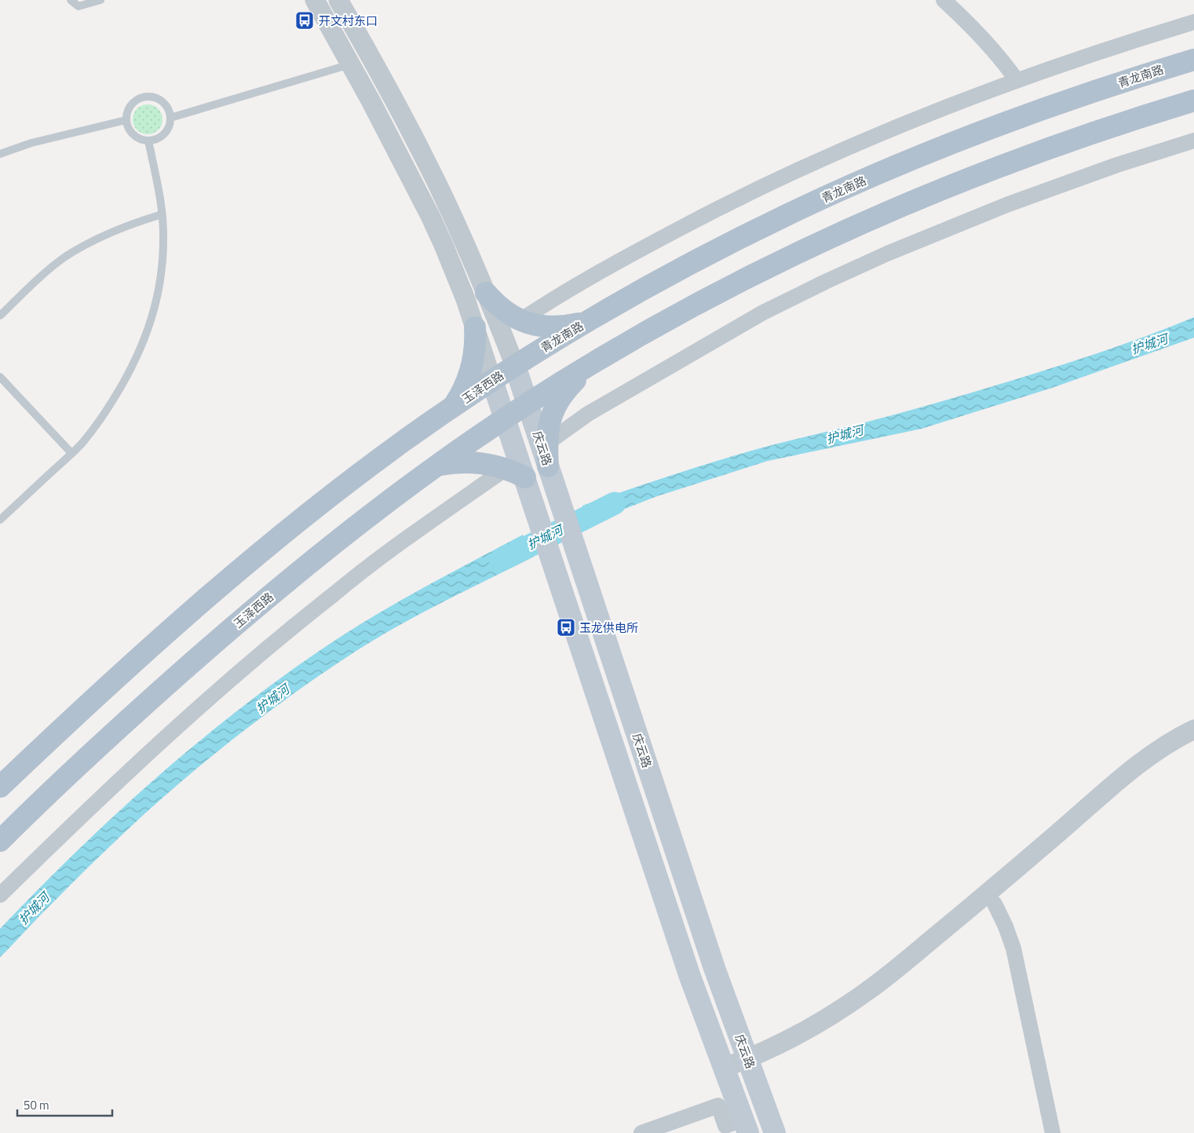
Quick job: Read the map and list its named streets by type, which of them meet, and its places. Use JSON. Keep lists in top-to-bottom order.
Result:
{
  "streets": {
    "main road": ["青龙南路", "玉泽西路", "庆云路"]
  },
  "crossings": [
    ["青龙南路", "玉泽西路"],
    ["青龙南路", "庆云路"],
    ["玉泽西路", "庆云路"]
  ],
  "water": ["护城河"],
  "places": {
    "bus stop": ["开文村东口", "玉龙供电所"]
  },
  "scale_bar": "50 m"
}
